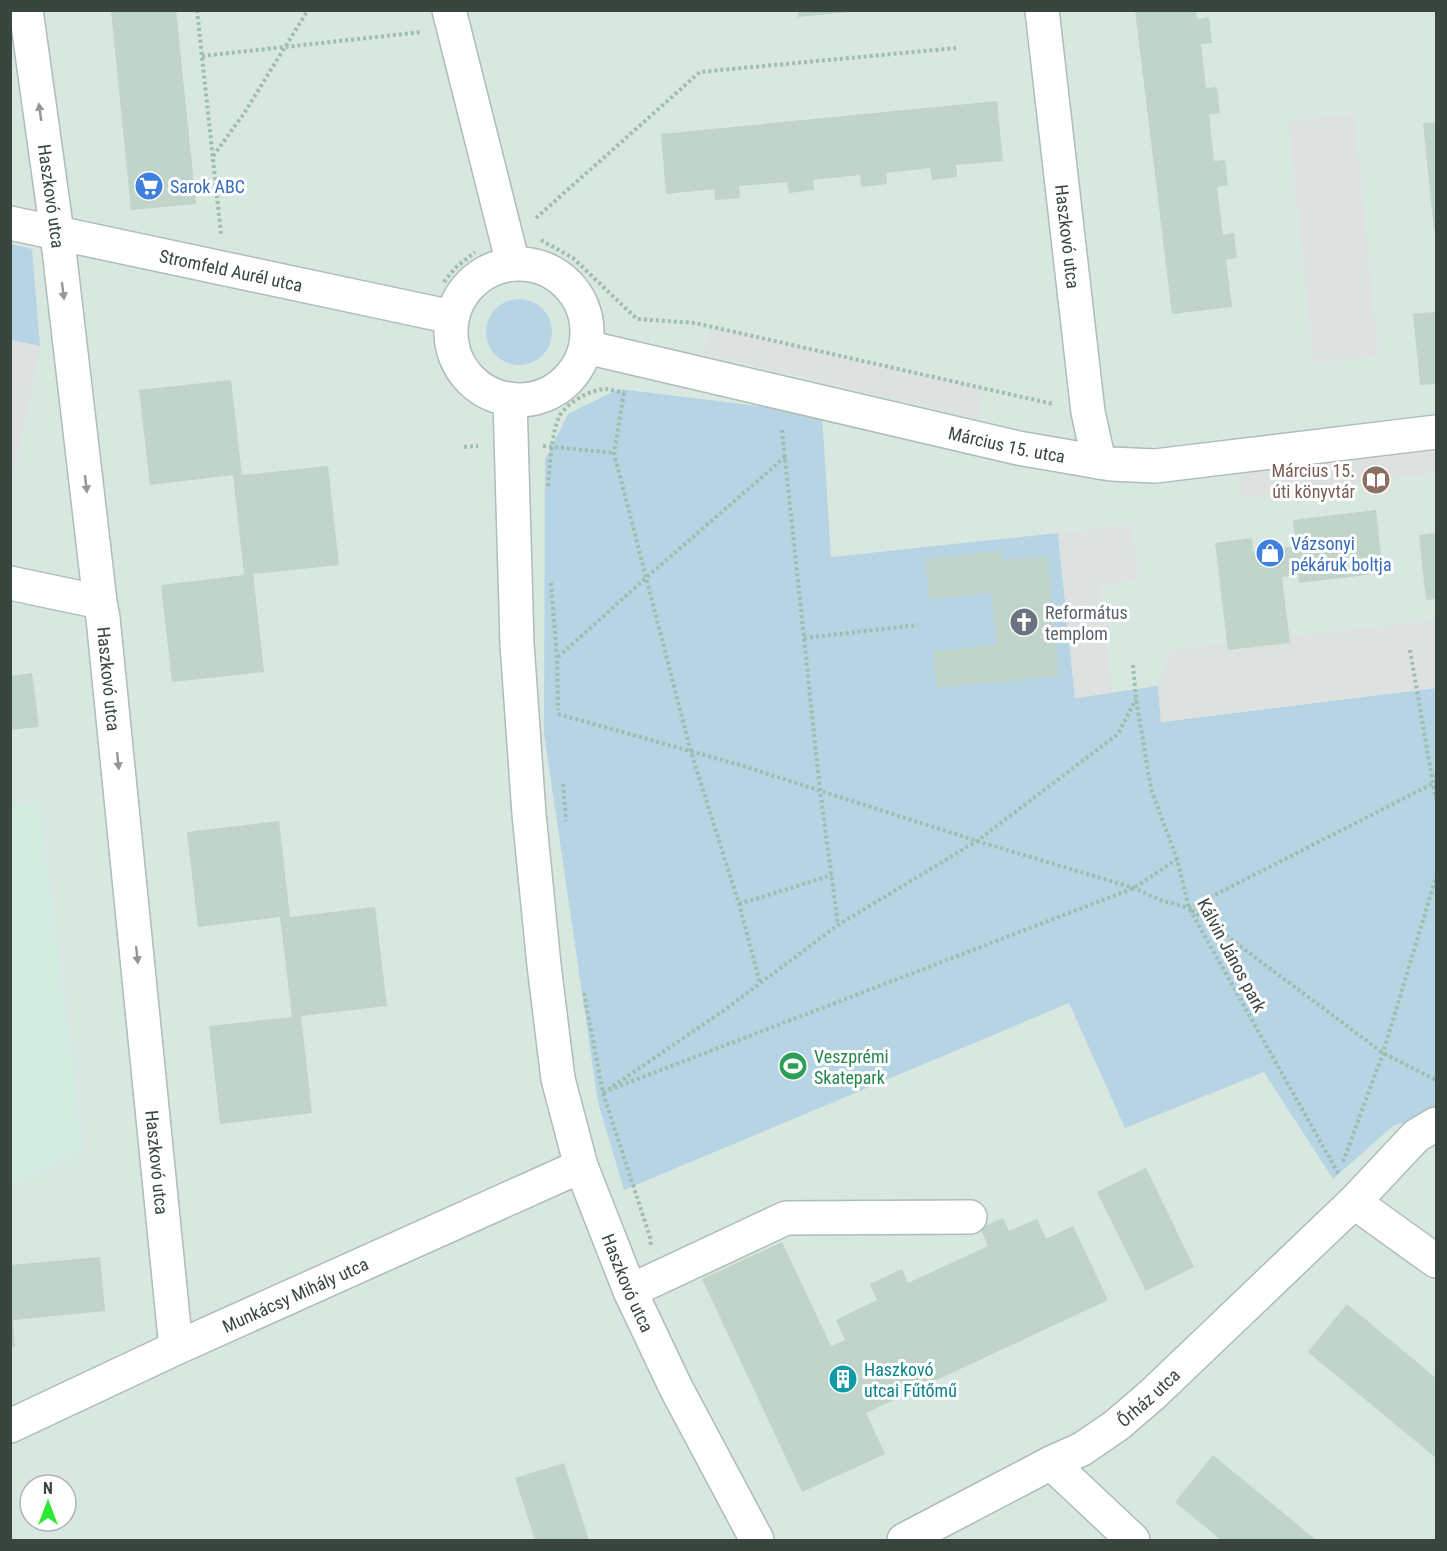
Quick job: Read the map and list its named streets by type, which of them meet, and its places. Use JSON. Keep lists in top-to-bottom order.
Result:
{
  "streets": {
    "street": [
      "Haszkovó utca",
      "Stromfeld Aurél utca",
      "Március 15. utca",
      "Munkácsy Mihály utca",
      "Őrház utca"
    ],
    "path": ["Kálvin János park"]
  },
  "crossings": [
    ["Haszkovó utca", "Stromfeld Aurél utca"],
    ["Haszkovó utca", "Március 15. utca"],
    ["Haszkovó utca", "Munkácsy Mihály utca"],
    ["Stromfeld Aurél utca", "Március 15. utca"],
    ["Kálvin János park", "Őrház utca"]
  ],
  "places": {
    "supermarket": ["Sarok ABC"],
    "library": ["Március 15. úti könyvtár"],
    "shop": ["Vázsonyi pékáruk boltja"],
    "church": ["Református templom"],
    "sports": ["Veszprémi Skatepark"],
    "building": ["Haszkovó utcai Fűtőmű"]
  },
  "north": "top"
}
